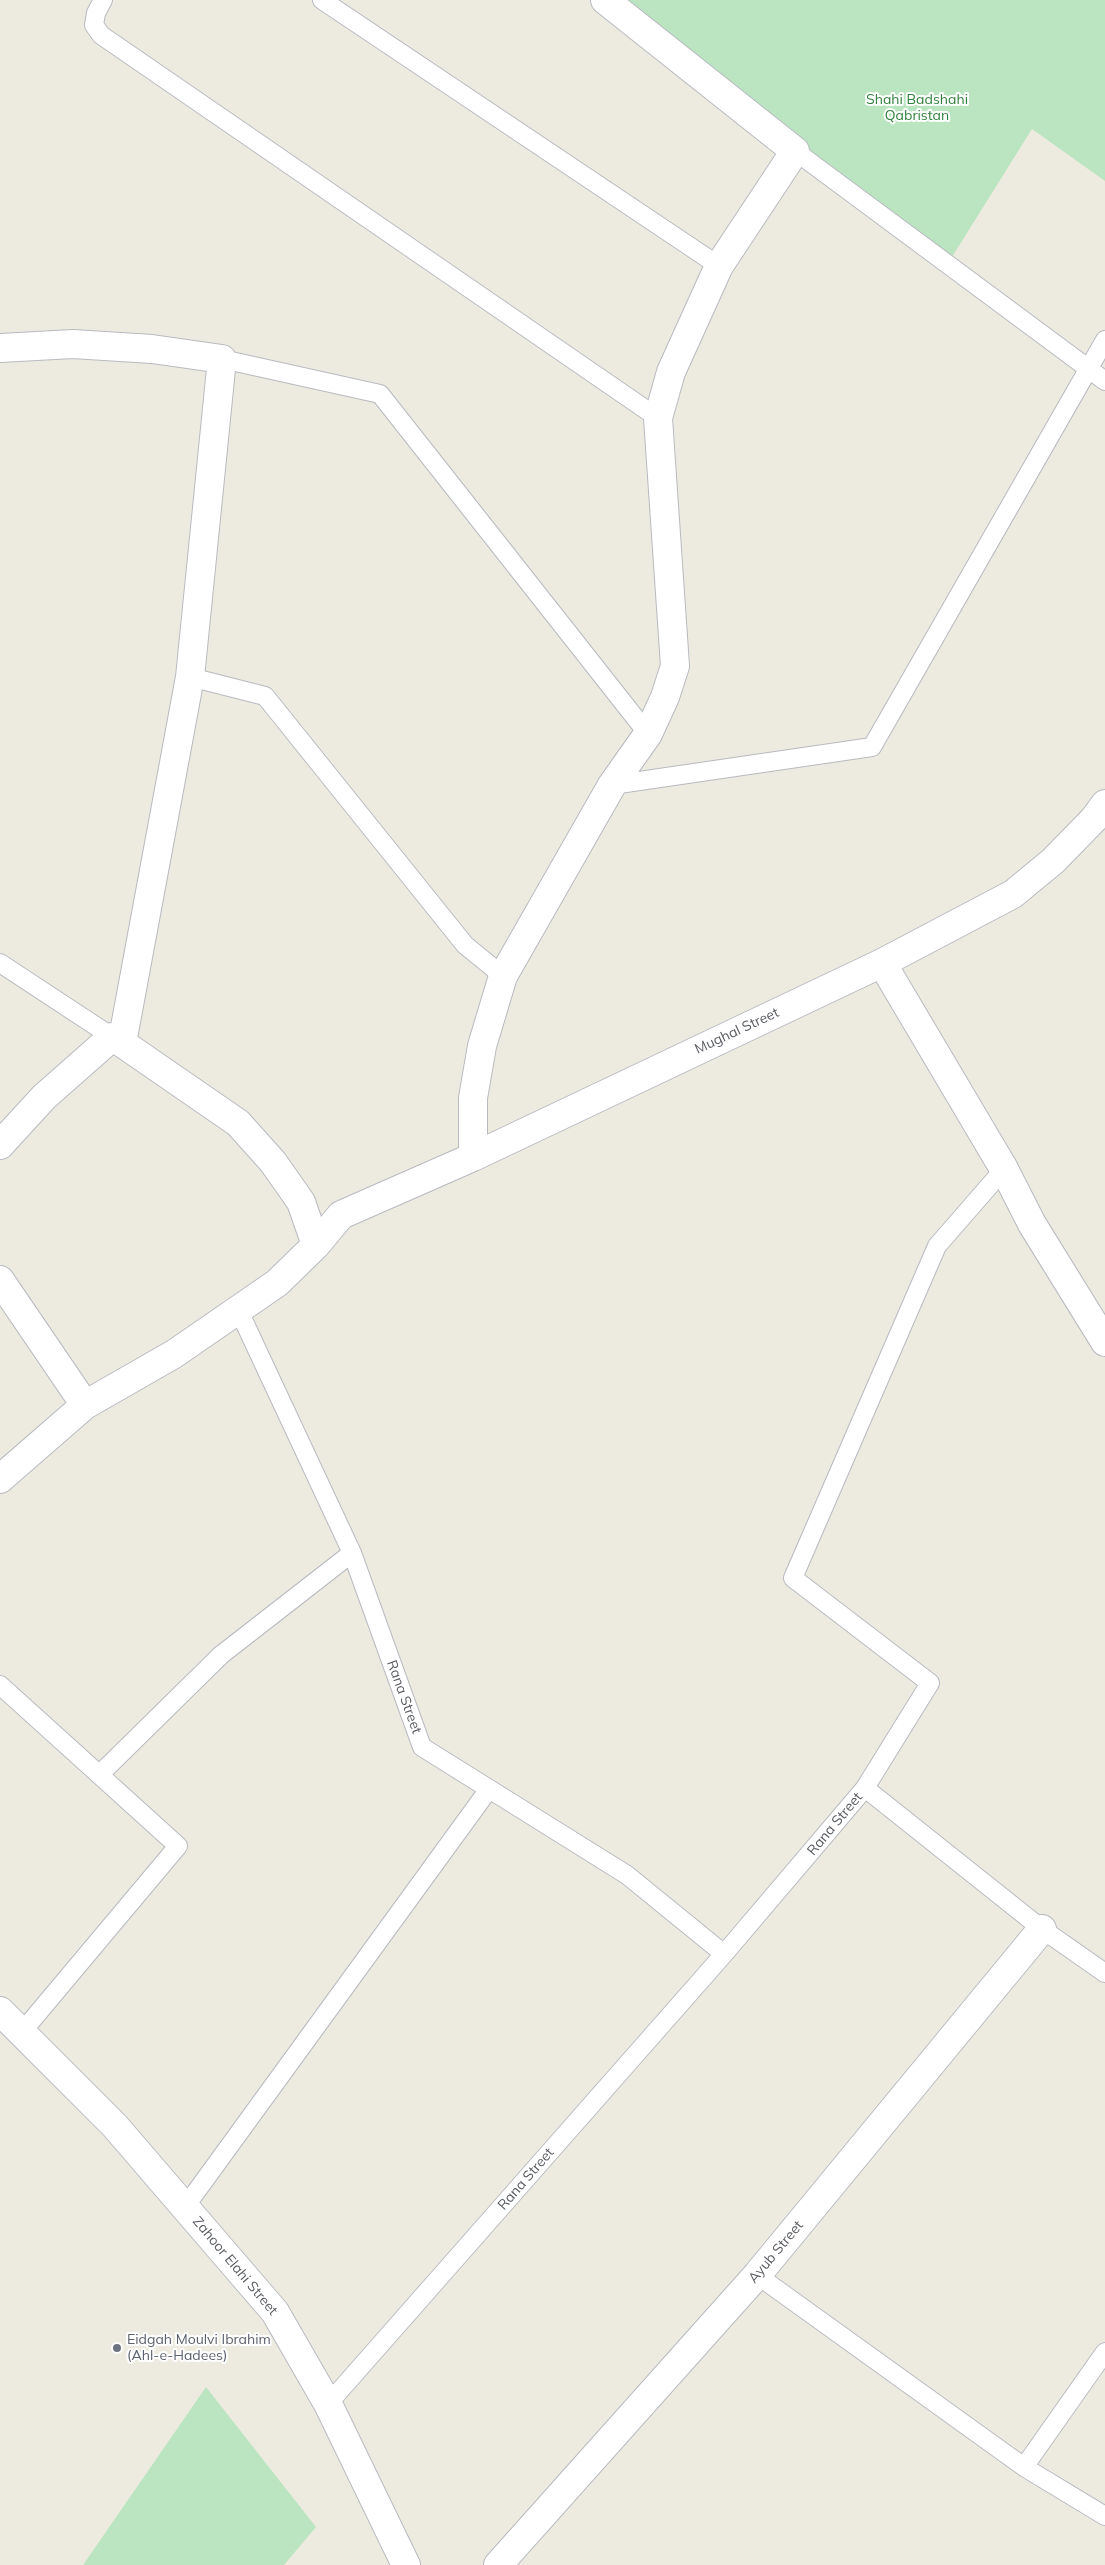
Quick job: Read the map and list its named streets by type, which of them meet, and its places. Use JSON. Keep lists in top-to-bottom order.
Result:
{
  "streets": {
    "street": ["Mughal Street", "Ayub Street", "Zahoor Elahi Street"],
    "lane": ["Rana Street"]
  },
  "crossings": [
    ["Rana Street", "Zahoor Elahi Street"]
  ],
  "parks": ["Shahi Badshahi Qabristan"],
  "places": ["Eidgah Moulvi Ibrahim (Ahl-e-Hadees)"]
}
